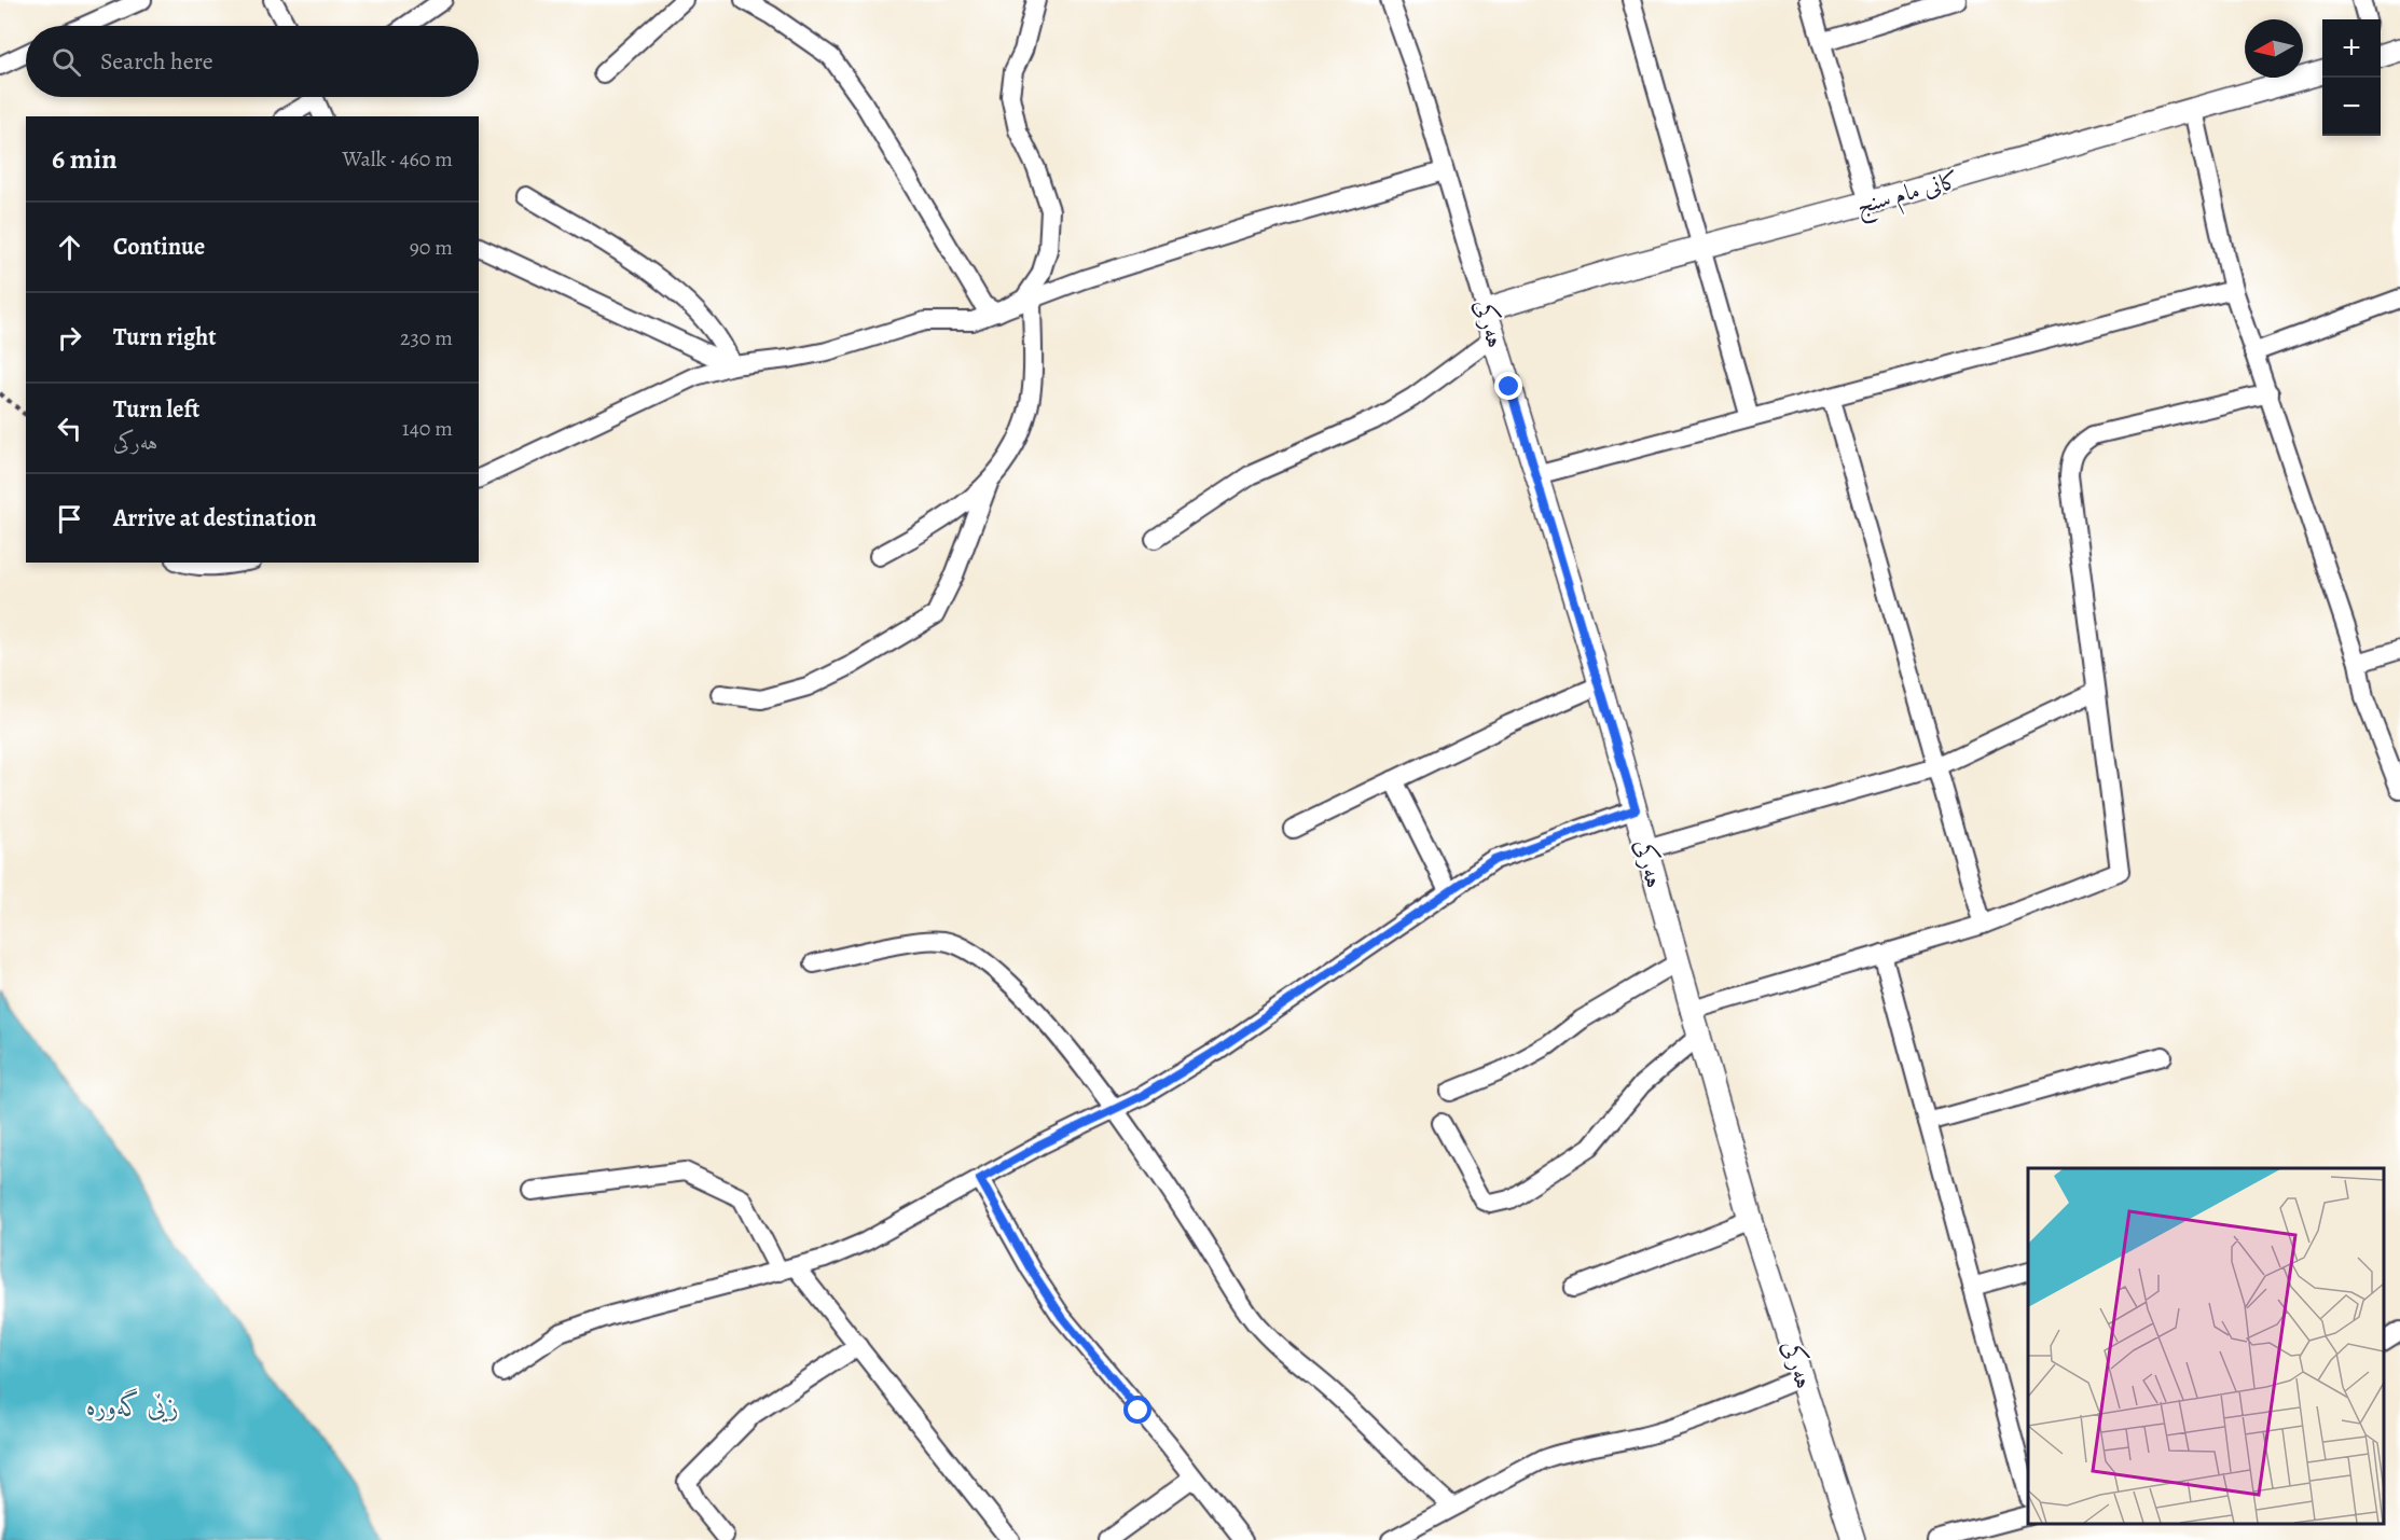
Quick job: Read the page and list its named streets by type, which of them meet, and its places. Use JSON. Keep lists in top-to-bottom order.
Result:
{
  "streets": {
    "street": ["کانی مام سنج", "هەرکی"]
  },
  "crossings": [
    ["کانی مام سنج", "هەرکی"]
  ],
  "water": ["زێی گەورە"],
  "north": "left",
  "page": {
    "map_buttons": ["+", "−"],
    "search": "Search here",
    "heading": ["6 min", "Walk · 460 m"],
    "list": [
      ["Continue", "90 m"],
      ["Turn right", "230 m"],
      ["Turn left", "هەرکی", "140 m"],
      "Arrive at destination"
    ]
  }
}
